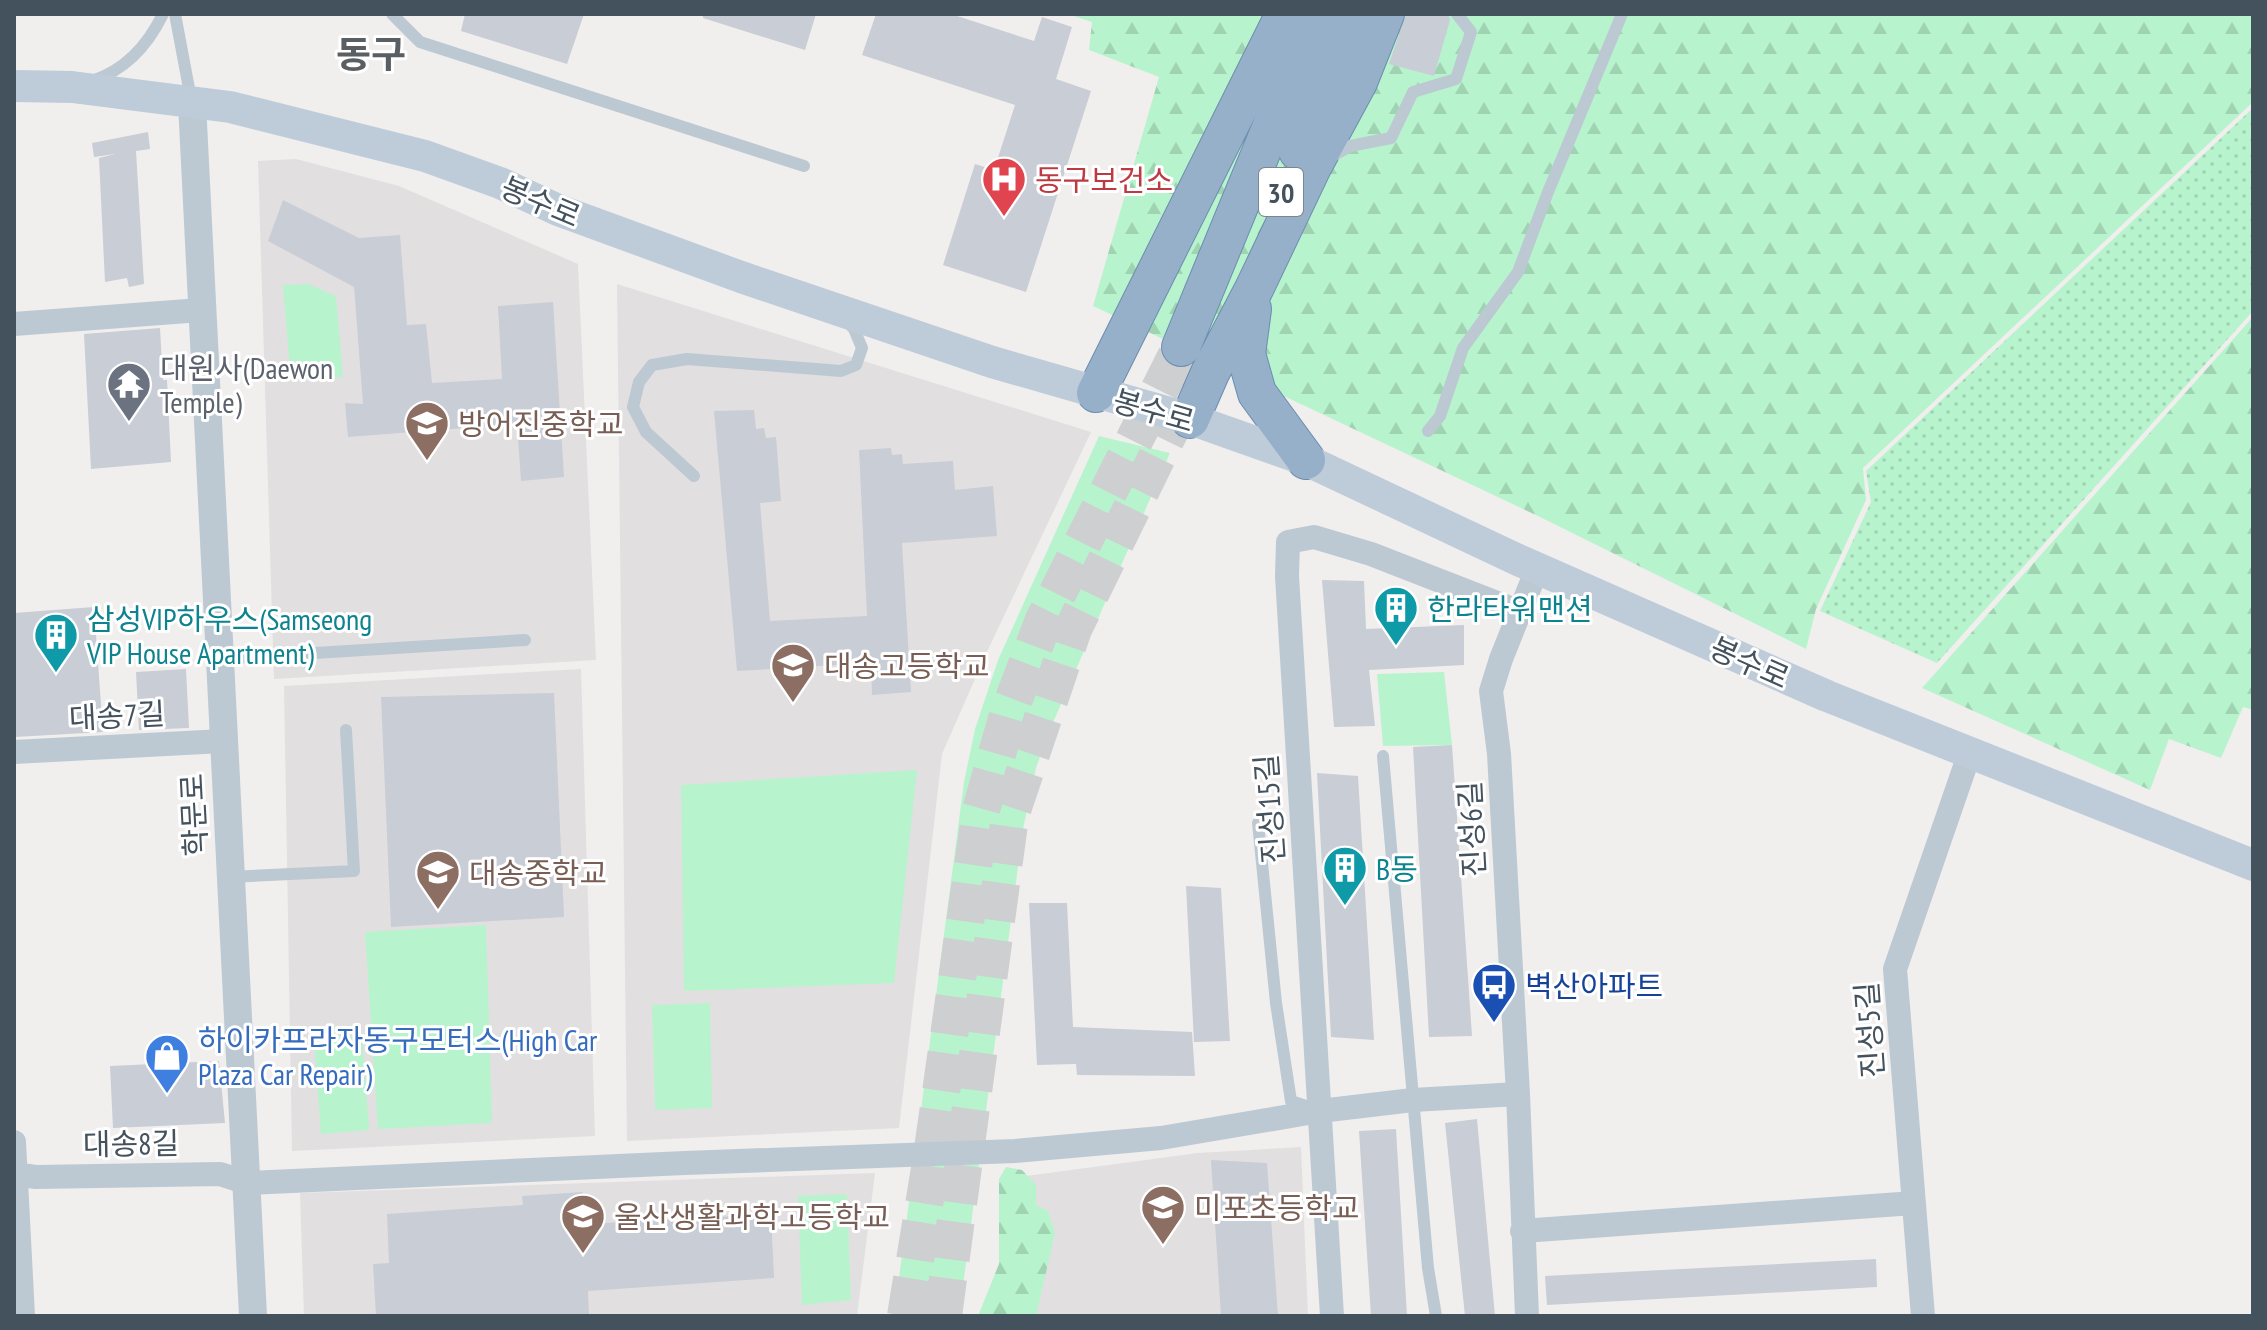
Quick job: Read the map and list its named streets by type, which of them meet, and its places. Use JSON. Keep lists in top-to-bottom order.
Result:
{
  "streets": {
    "highway": ["30"],
    "main road": ["봉수로"],
    "street": [
      "대송7길",
      "진성15길",
      "학문로",
      "진성6길",
      "진성5길",
      "대송8길"
    ]
  },
  "crossings": [
    ["봉수로", "학문로"],
    ["봉수로", "진성6길"],
    ["봉수로", "진성5길"],
    ["대송7길", "학문로"],
    ["진성15길", "진성6길"],
    ["진성15길", "대송8길"],
    ["학문로", "대송8길"]
  ],
  "districts": ["동구"],
  "places": {
    "hospital": ["동구보건소"],
    "temple": ["대원사(Daewon Temple)"],
    "school or university": [
      "방어진중학교",
      "대송고등학교",
      "대송중학교",
      "미포초등학교",
      "울산생활과학고등학교"
    ],
    "building": ["한라타워맨션", "삼성VIP하우스(Samseong VIP House Apartment)", "B동"],
    "bus stop": ["벽산아파트"],
    "shop": ["하이카프라자동구모터스(High Car Plaza Car Repair)"]
  }
}
